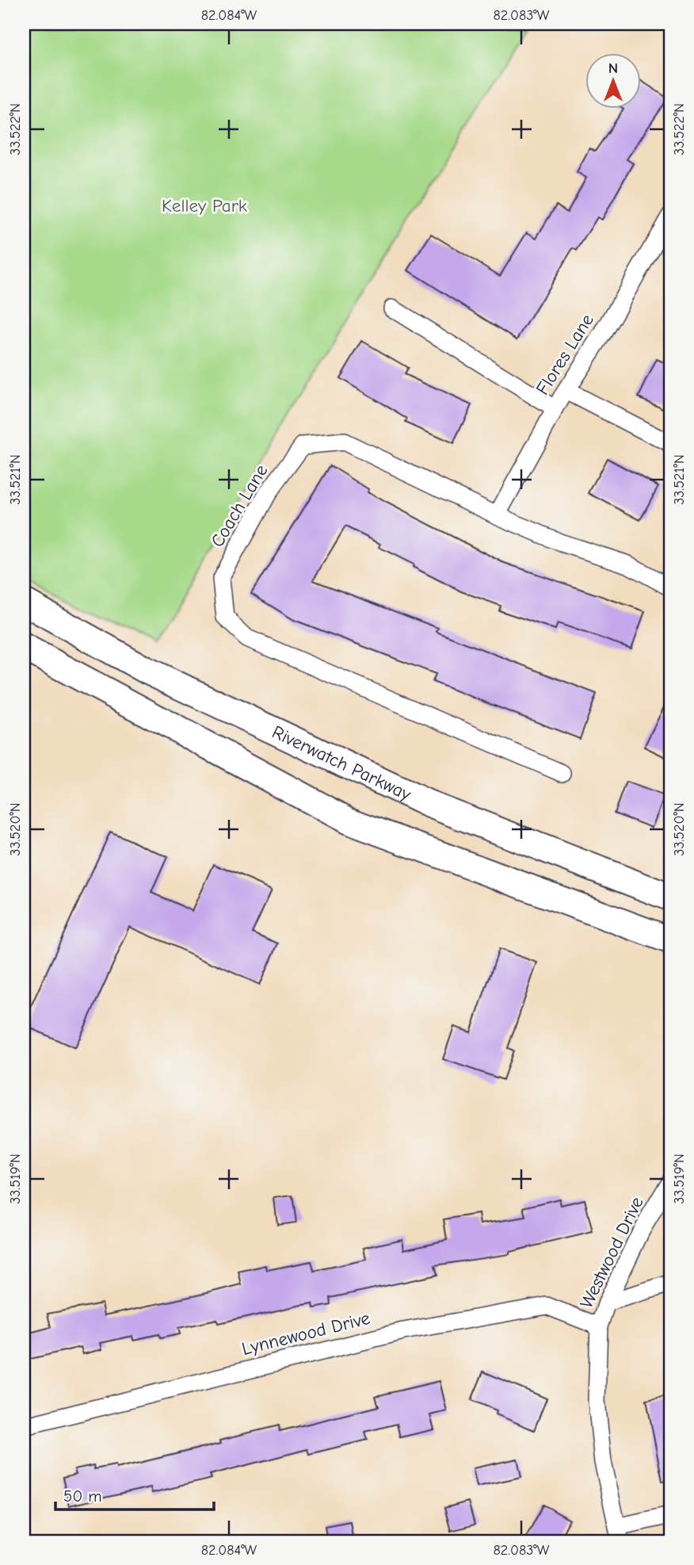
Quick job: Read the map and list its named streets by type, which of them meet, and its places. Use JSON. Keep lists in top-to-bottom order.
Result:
{
  "streets": {
    "main road": ["Riverwatch Parkway"],
    "street": [
      "Flores Lane",
      "Coach Lane",
      "Westwood Drive",
      "Lynnewood Drive"
    ]
  },
  "crossings": [
    ["Flores Lane", "Coach Lane"],
    ["Westwood Drive", "Lynnewood Drive"]
  ],
  "parks": ["Kelley Park"],
  "scale_bar": "50 m",
  "north": "top",
  "coordinates": [
    "82.084°W",
    "82.083°W",
    "33.522°N",
    "33.521°N",
    "33.520°N",
    "33.519°N"
  ]
}
